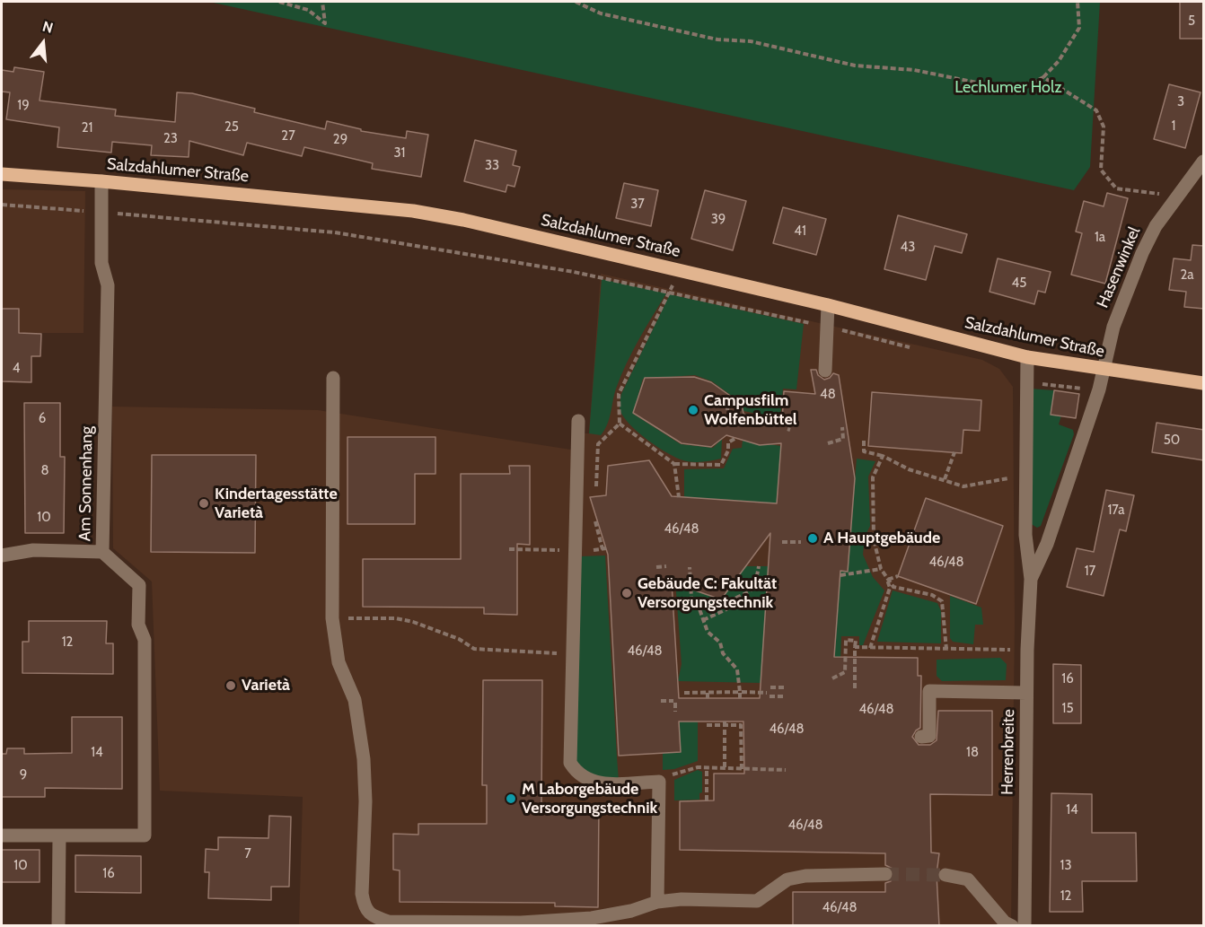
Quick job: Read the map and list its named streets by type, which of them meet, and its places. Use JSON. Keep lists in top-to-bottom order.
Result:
{
  "streets": {
    "main road": ["Salzdahlumer Straße"],
    "street": ["Hasenwinkel", "Am Sonnenhang", "Herrenbreite"]
  },
  "crossings": [
    ["Salzdahlumer Straße", "Hasenwinkel"],
    ["Salzdahlumer Straße", "Am Sonnenhang"],
    ["Salzdahlumer Straße", "Herrenbreite"],
    ["Hasenwinkel", "Herrenbreite"]
  ],
  "parks": ["Lechlumer Holz"],
  "places": [
    "Campusfilm Wolfenbüttel",
    "Kindertagesstätte Varietà",
    "A Hauptgebäude",
    "Gebäude C: Fakultät Versorgungstechnik",
    "Varietà",
    "M Laborgebäude Versorgungstechnik"
  ],
  "house_numbers": [
    "5",
    "3",
    "19",
    "1",
    "25",
    "21",
    "27",
    "23",
    "29",
    "31",
    "33",
    "37",
    "39",
    "41",
    "1a",
    "43",
    "2a",
    "45",
    "4",
    "48",
    "6",
    "50",
    "8",
    "17a",
    "10",
    "46/48",
    "46/48",
    "17",
    "12",
    "46/48",
    "16",
    "15",
    "46/48",
    "46/48",
    "14",
    "18",
    "9",
    "14",
    "46/48",
    "7",
    "10",
    "13",
    "16",
    "12",
    "46/48"
  ],
  "north": "top"
}
